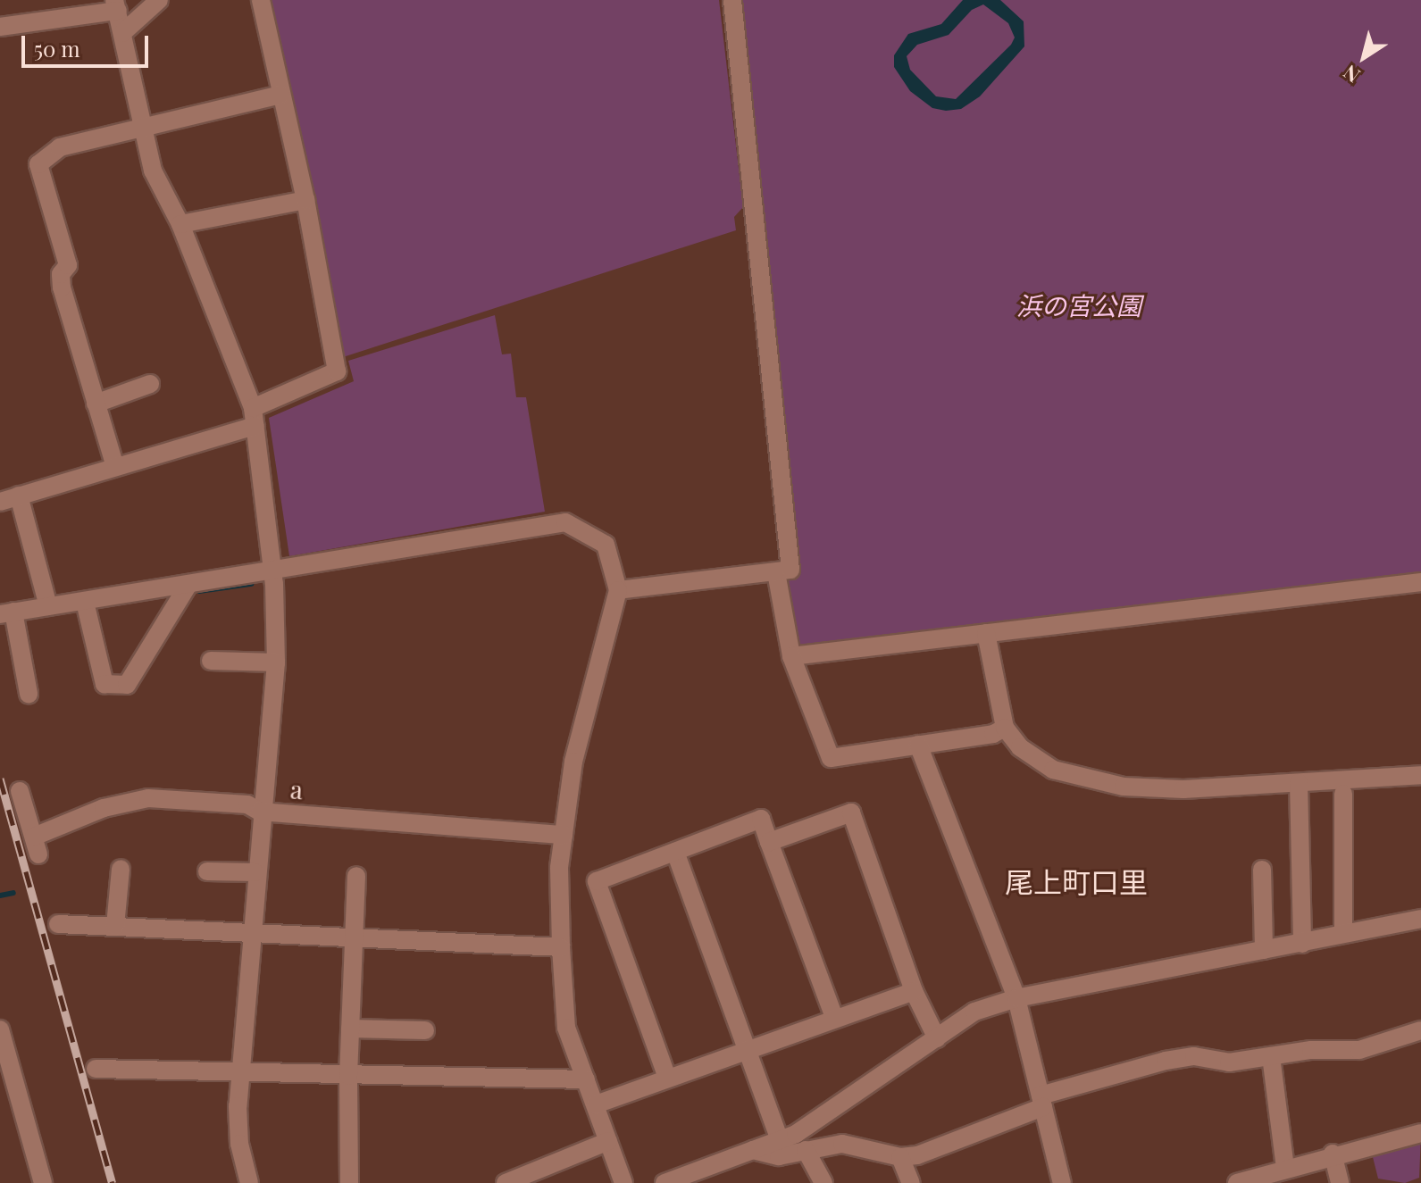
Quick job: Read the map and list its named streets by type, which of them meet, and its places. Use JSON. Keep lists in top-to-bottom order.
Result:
{
  "streets": {
    "street": ["a"]
  },
  "districts": ["尾上町口里"],
  "parks": ["浜の宮公園"],
  "scale_bar": "50 m",
  "north": "bottom left"
}
